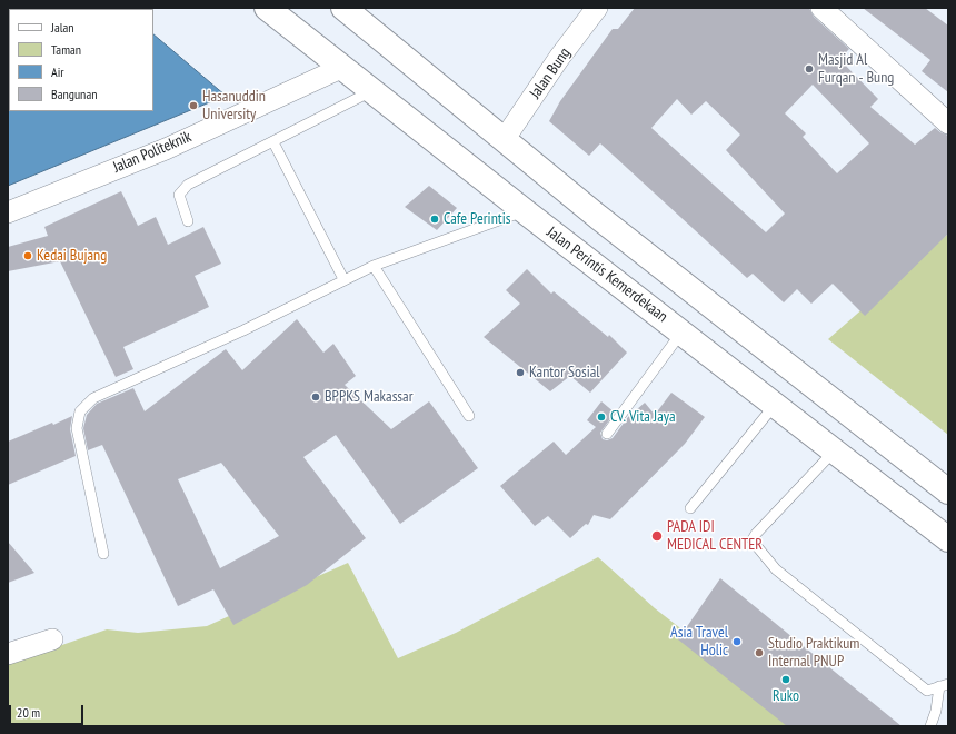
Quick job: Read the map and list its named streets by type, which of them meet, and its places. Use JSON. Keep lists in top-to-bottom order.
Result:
{
  "streets": {
    "highway": ["Jalan Perintis Kemerdekaan"],
    "street": ["Jalan Bung", "Jalan Politeknik"]
  },
  "crossings": [
    ["Jalan Politeknik", "Jalan Perintis Kemerdekaan"]
  ],
  "places": [
    "Masjid Al Furqan - Bung",
    "Hasanuddin University",
    "Cafe Perintis",
    "Kedai Bujang",
    "Kantor Sosial",
    "BPPKS Makassar",
    "CV. Vita Jaya",
    "PADA IDI MEDICAL CENTER",
    "Asia Travel Holic",
    "Studio Praktikum Internal PNUP",
    "Ruko"
  ],
  "legend": [
    "Jalan",
    "Taman",
    "Air",
    "Bangunan"
  ],
  "scale_bar": "20 m"
}
